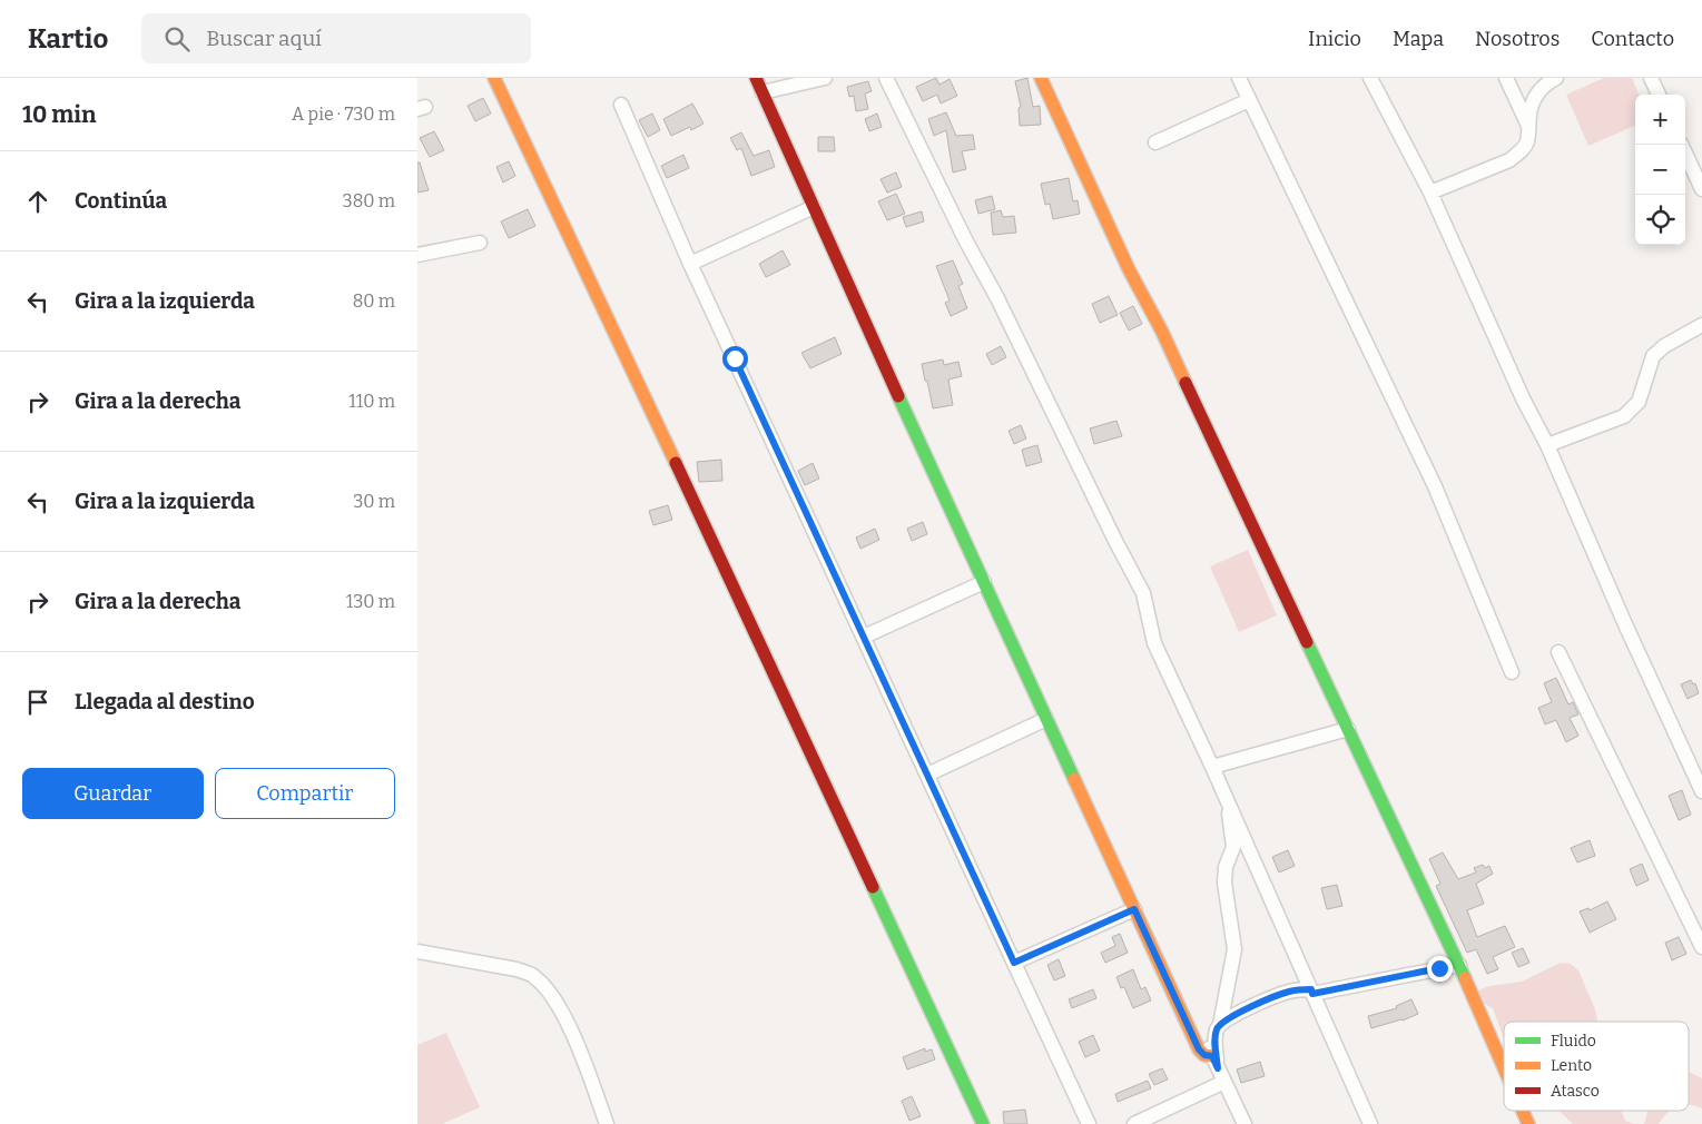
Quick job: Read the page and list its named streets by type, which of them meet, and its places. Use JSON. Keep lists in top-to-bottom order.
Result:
{
  "legend": ["Fluido", "Lento", "Atasco"],
  "page": {
    "header": "Kartio",
    "search": "Buscar aquí",
    "nav": [
      "Inicio",
      "Mapa",
      "Nosotros",
      "Contacto"
    ],
    "heading": ["10 min", "A pie · 730 m"],
    "map_buttons": ["+", "−"],
    "list": [
      ["Continúa", "380 m"],
      ["Gira a la izquierda", "80 m"],
      ["Gira a la derecha", "110 m"],
      ["Gira a la izquierda", "30 m"],
      ["Gira a la derecha", "130 m"],
      "Llegada al destino"
    ],
    "buttons": ["Guardar", "Compartir"]
  }
}
